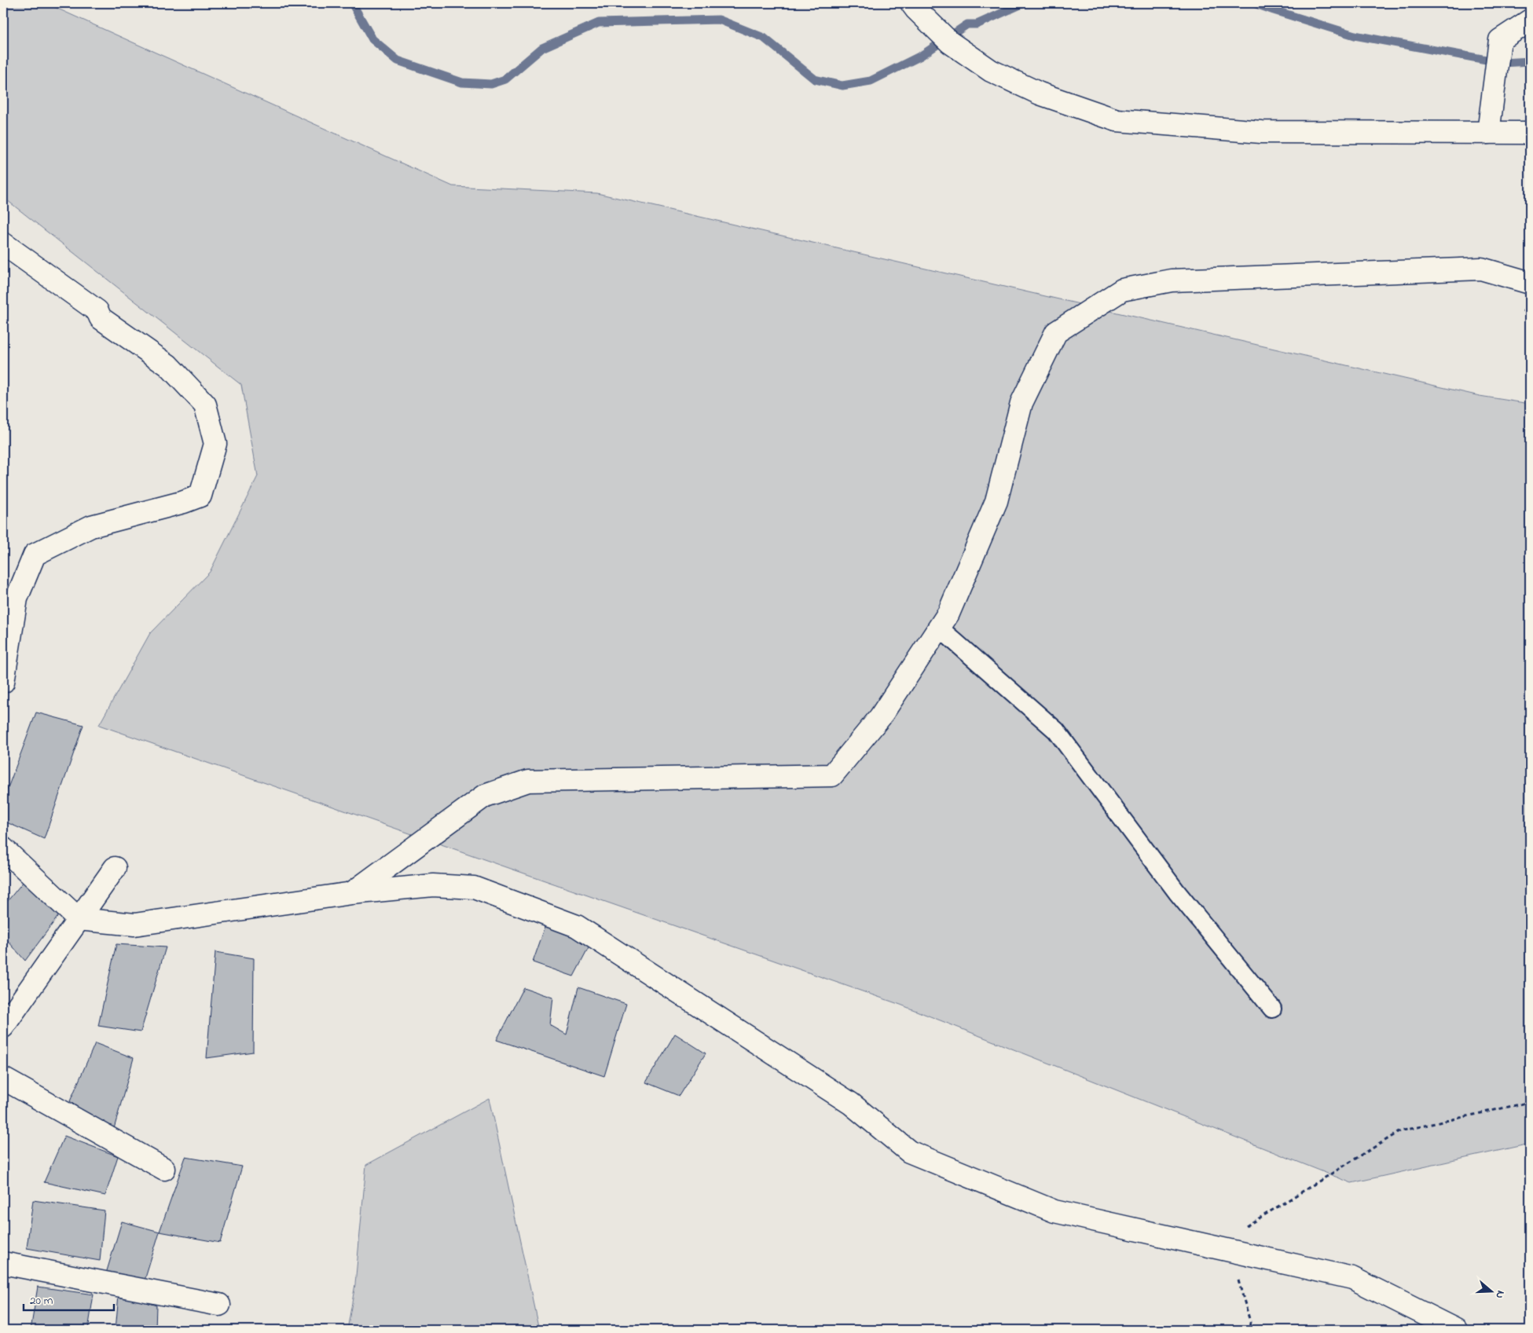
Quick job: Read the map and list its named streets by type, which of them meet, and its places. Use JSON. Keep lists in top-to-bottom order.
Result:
{
  "scale_bar": "20 m",
  "north": "right"
}
